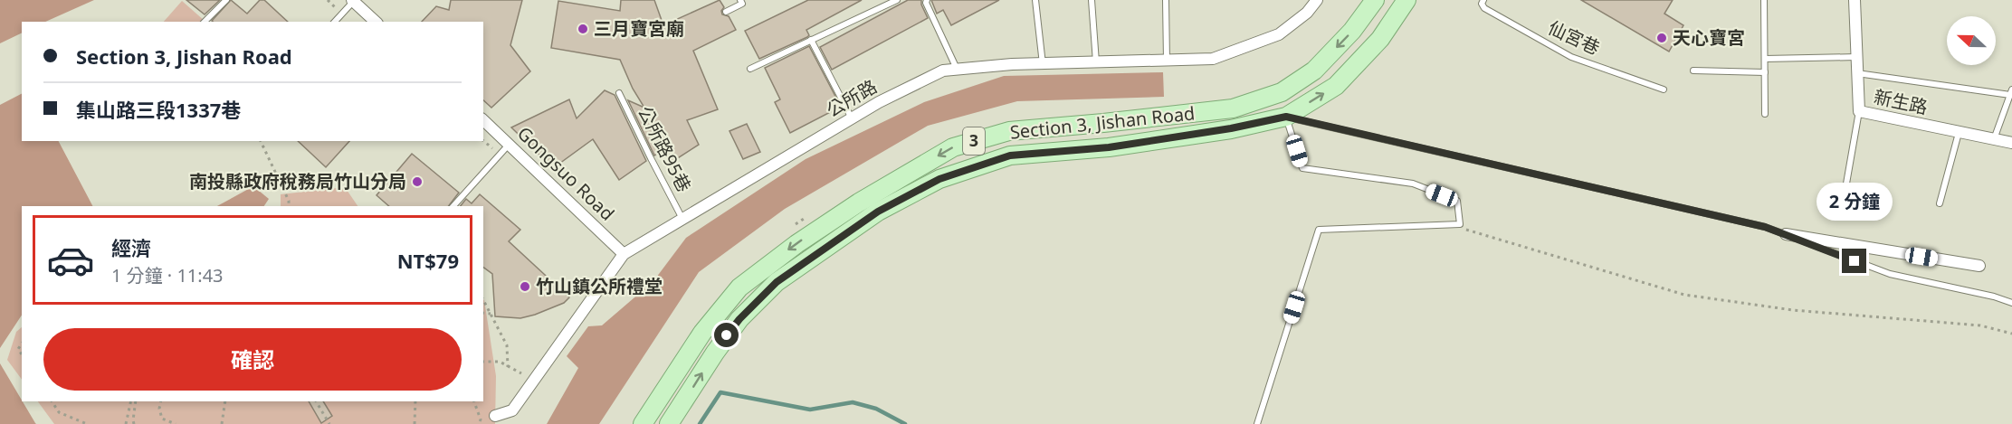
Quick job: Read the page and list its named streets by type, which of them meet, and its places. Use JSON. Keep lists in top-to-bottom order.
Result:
{
  "streets": {
    "main road": ["Section 3, Jishan Road", "3"],
    "street": ["公所路", "新生路", "Gongsuo Road"],
    "lane": ["仙宮巷", "公所路95巷"]
  },
  "crossings": [
    ["公所路", "公所路95巷"],
    ["公所路", "Gongsuo Road"]
  ],
  "places": [
    "三月寶宮廟",
    "天心寶宮",
    "南投縣政府稅務局竹山分局",
    "竹山鎮公所禮堂"
  ],
  "north": "left",
  "page": {
    "banner": ["Section 3, Jishan Road", "集山路三段1337巷"],
    "bubble": "2 分鐘",
    "list": [
      {
        "name": "經濟",
        "note": "1 分鐘 · 11:43",
        "value": "NT$79"
      }
    ],
    "buttons": "確認"
  }
}
